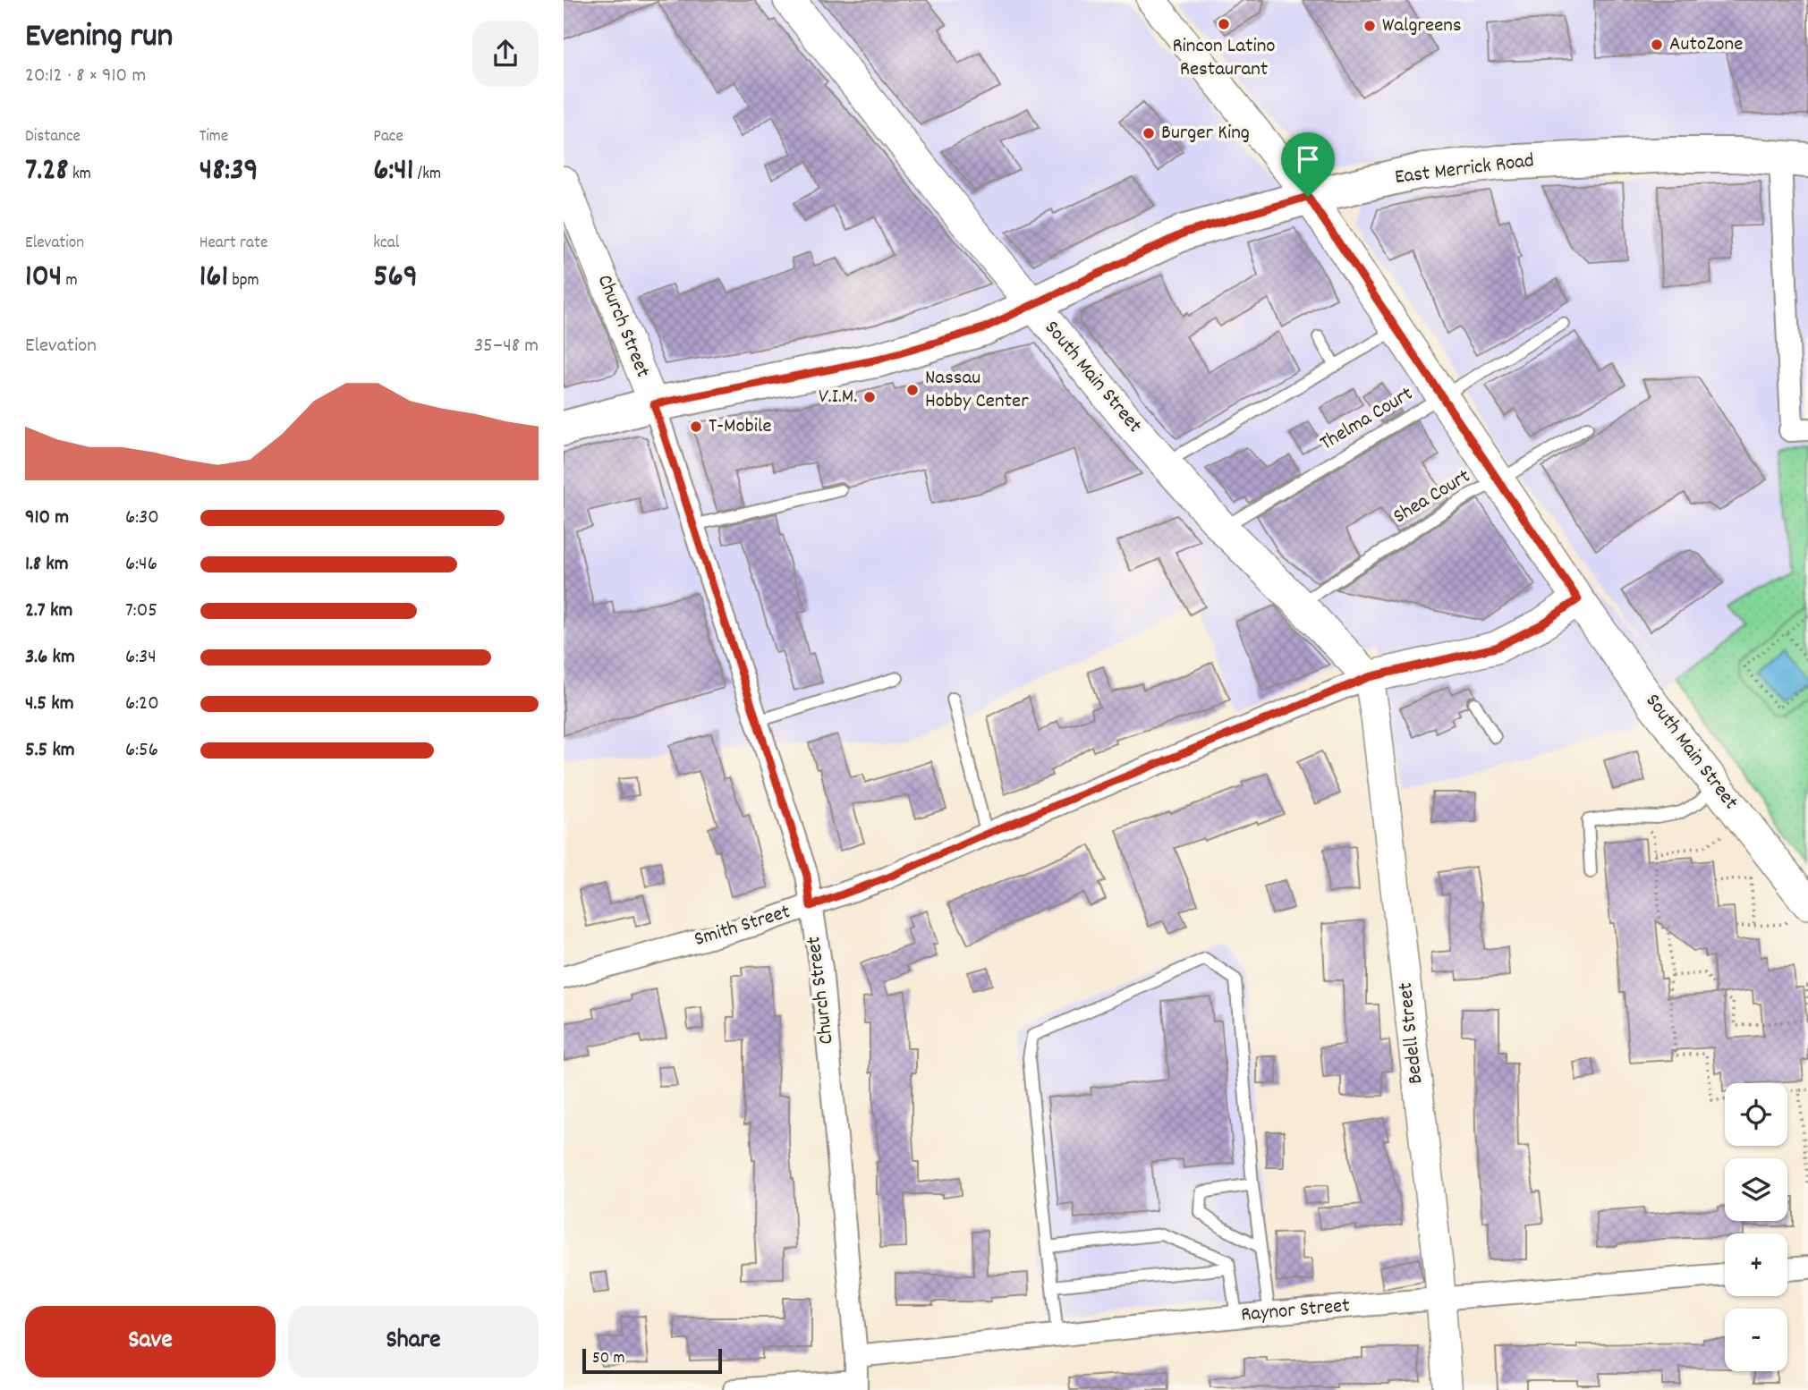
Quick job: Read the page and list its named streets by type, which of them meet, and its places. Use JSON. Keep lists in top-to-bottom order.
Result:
{
  "streets": {
    "main road": ["East Merrick Road", "South Main Street", "Smith Street"],
    "street": ["Church Street", "Bedell Street", "Raynor Street"],
    "lane": ["Thelma Court", "Shea Court"]
  },
  "crossings": [
    ["East Merrick Road", "Church Street"],
    ["East Merrick Road", "South Main Street"],
    ["Church Street", "Smith Street"],
    ["Church Street", "Raynor Street"],
    ["South Main Street", "Thelma Court"],
    ["South Main Street", "Shea Court"],
    ["South Main Street", "Smith Street"],
    ["South Main Street", "Bedell Street"],
    ["Smith Street", "Bedell Street"],
    ["Bedell Street", "Raynor Street"]
  ],
  "places": [
    "Rincon Latino Restaurant",
    "Walgreens",
    "AutoZone",
    "Burger King",
    "Nassau Hobby Center",
    "V.I.M.",
    "T-Mobile"
  ],
  "scale_bar": "50 m",
  "page": {
    "heading": ["Evening run", "20:12 · 8 × 910 m"],
    "stats": [
      ["Distance", "7.28 km"],
      ["Time", "48:39"],
      ["Pace", "6:41 /km"],
      ["Elevation", "104 m"],
      ["Heart rate", "161 bpm"],
      ["kcal", "569"]
    ],
    "chart": ["Elevation", "35–48 m"],
    "list": [
      {
        "name": "910 m",
        "note": "6:30"
      },
      {
        "name": "1.8 km",
        "note": "6:46"
      },
      {
        "name": "2.7 km",
        "note": "7:05"
      },
      {
        "name": "3.6 km",
        "note": "6:34"
      },
      {
        "name": "4.5 km",
        "note": "6:20"
      },
      {
        "name": "5.5 km",
        "note": "6:56"
      }
    ],
    "map_buttons": ["+", "−"],
    "buttons": ["Save", "Share"],
    "scale": "50 m"
  }
}
